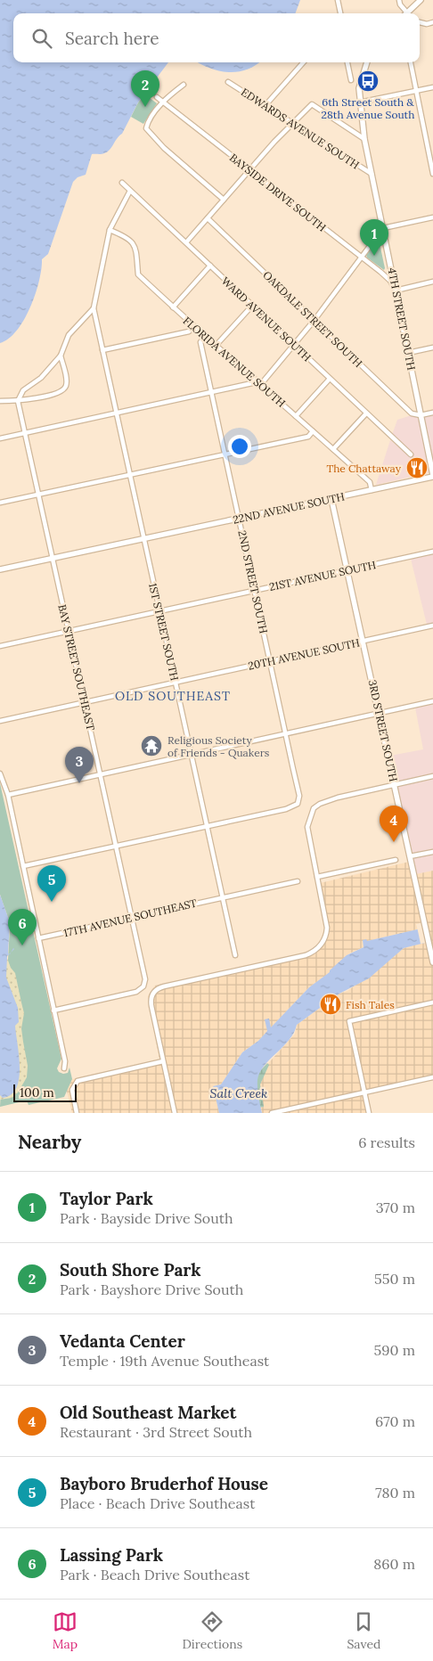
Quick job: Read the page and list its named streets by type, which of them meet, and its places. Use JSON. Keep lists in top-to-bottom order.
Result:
{
  "streets": {
    "street": [
      "EDWARDS AVENUE SOUTH",
      "BAYSIDE DRIVE SOUTH",
      "WARD AVENUE SOUTH",
      "OAKDALE STREET SOUTH",
      "4TH STREET SOUTH",
      "FLORIDA AVENUE SOUTH",
      "22ND AVENUE SOUTH",
      "21ST AVENUE SOUTH",
      "2ND STREET SOUTH",
      "1ST STREET SOUTH",
      "20TH AVENUE SOUTH",
      "BAY STREET SOUTHEAST",
      "3RD STREET SOUTH",
      "17TH AVENUE SOUTHEAST"
    ]
  },
  "crossings": [
    ["EDWARDS AVENUE SOUTH", "4TH STREET SOUTH"],
    ["BAYSIDE DRIVE SOUTH", "4TH STREET SOUTH"],
    ["OAKDALE STREET SOUTH", "4TH STREET SOUTH"],
    ["4TH STREET SOUTH", "22ND AVENUE SOUTH"],
    ["FLORIDA AVENUE SOUTH", "22ND AVENUE SOUTH"],
    ["FLORIDA AVENUE SOUTH", "2ND STREET SOUTH"],
    ["22ND AVENUE SOUTH", "2ND STREET SOUTH"],
    ["22ND AVENUE SOUTH", "1ST STREET SOUTH"],
    ["22ND AVENUE SOUTH", "BAY STREET SOUTHEAST"],
    ["22ND AVENUE SOUTH", "3RD STREET SOUTH"],
    ["21ST AVENUE SOUTH", "2ND STREET SOUTH"],
    ["21ST AVENUE SOUTH", "1ST STREET SOUTH"],
    ["21ST AVENUE SOUTH", "BAY STREET SOUTHEAST"],
    ["21ST AVENUE SOUTH", "3RD STREET SOUTH"],
    ["2ND STREET SOUTH", "1ST STREET SOUTH"],
    ["2ND STREET SOUTH", "20TH AVENUE SOUTH"],
    ["1ST STREET SOUTH", "20TH AVENUE SOUTH"],
    ["1ST STREET SOUTH", "17TH AVENUE SOUTHEAST"],
    ["20TH AVENUE SOUTH", "BAY STREET SOUTHEAST"],
    ["20TH AVENUE SOUTH", "3RD STREET SOUTH"],
    ["BAY STREET SOUTHEAST", "17TH AVENUE SOUTHEAST"]
  ],
  "districts": ["OLD SOUTHEAST"],
  "water": ["Salt Creek"],
  "places": {
    "bus stop": ["6th Street South & 28th Avenue South"],
    "restaurant": ["The Chattaway", "Fish Tales"],
    "temple": ["Religious Society of Friends - Quakers"]
  },
  "scale_bar": "100 m",
  "page": {
    "search": "Search here",
    "pins": [
      "2",
      "1",
      "3",
      "4",
      "5",
      "6"
    ],
    "scale": "100 m",
    "heading": ["Nearby", "6 results"],
    "list": [
      {
        "mark": "1",
        "name": "Taylor Park",
        "note": "Park · Bayside Drive South",
        "value": "370 m"
      },
      {
        "mark": "2",
        "name": "South Shore Park",
        "note": "Park · Bayshore Drive South",
        "value": "550 m"
      },
      {
        "mark": "3",
        "name": "Vedanta Center",
        "note": "Temple · 19th Avenue Southeast",
        "value": "590 m"
      },
      {
        "mark": "4",
        "name": "Old Southeast Market",
        "note": "Restaurant · 3rd Street South",
        "value": "670 m"
      },
      {
        "mark": "5",
        "name": "Bayboro Bruderhof House",
        "note": "Place · Beach Drive Southeast",
        "value": "780 m"
      },
      {
        "mark": "6",
        "name": "Lassing Park",
        "note": "Park · Beach Drive Southeast",
        "value": "860 m"
      }
    ],
    "nav": ["Map", "Directions", "Saved"]
  }
}
